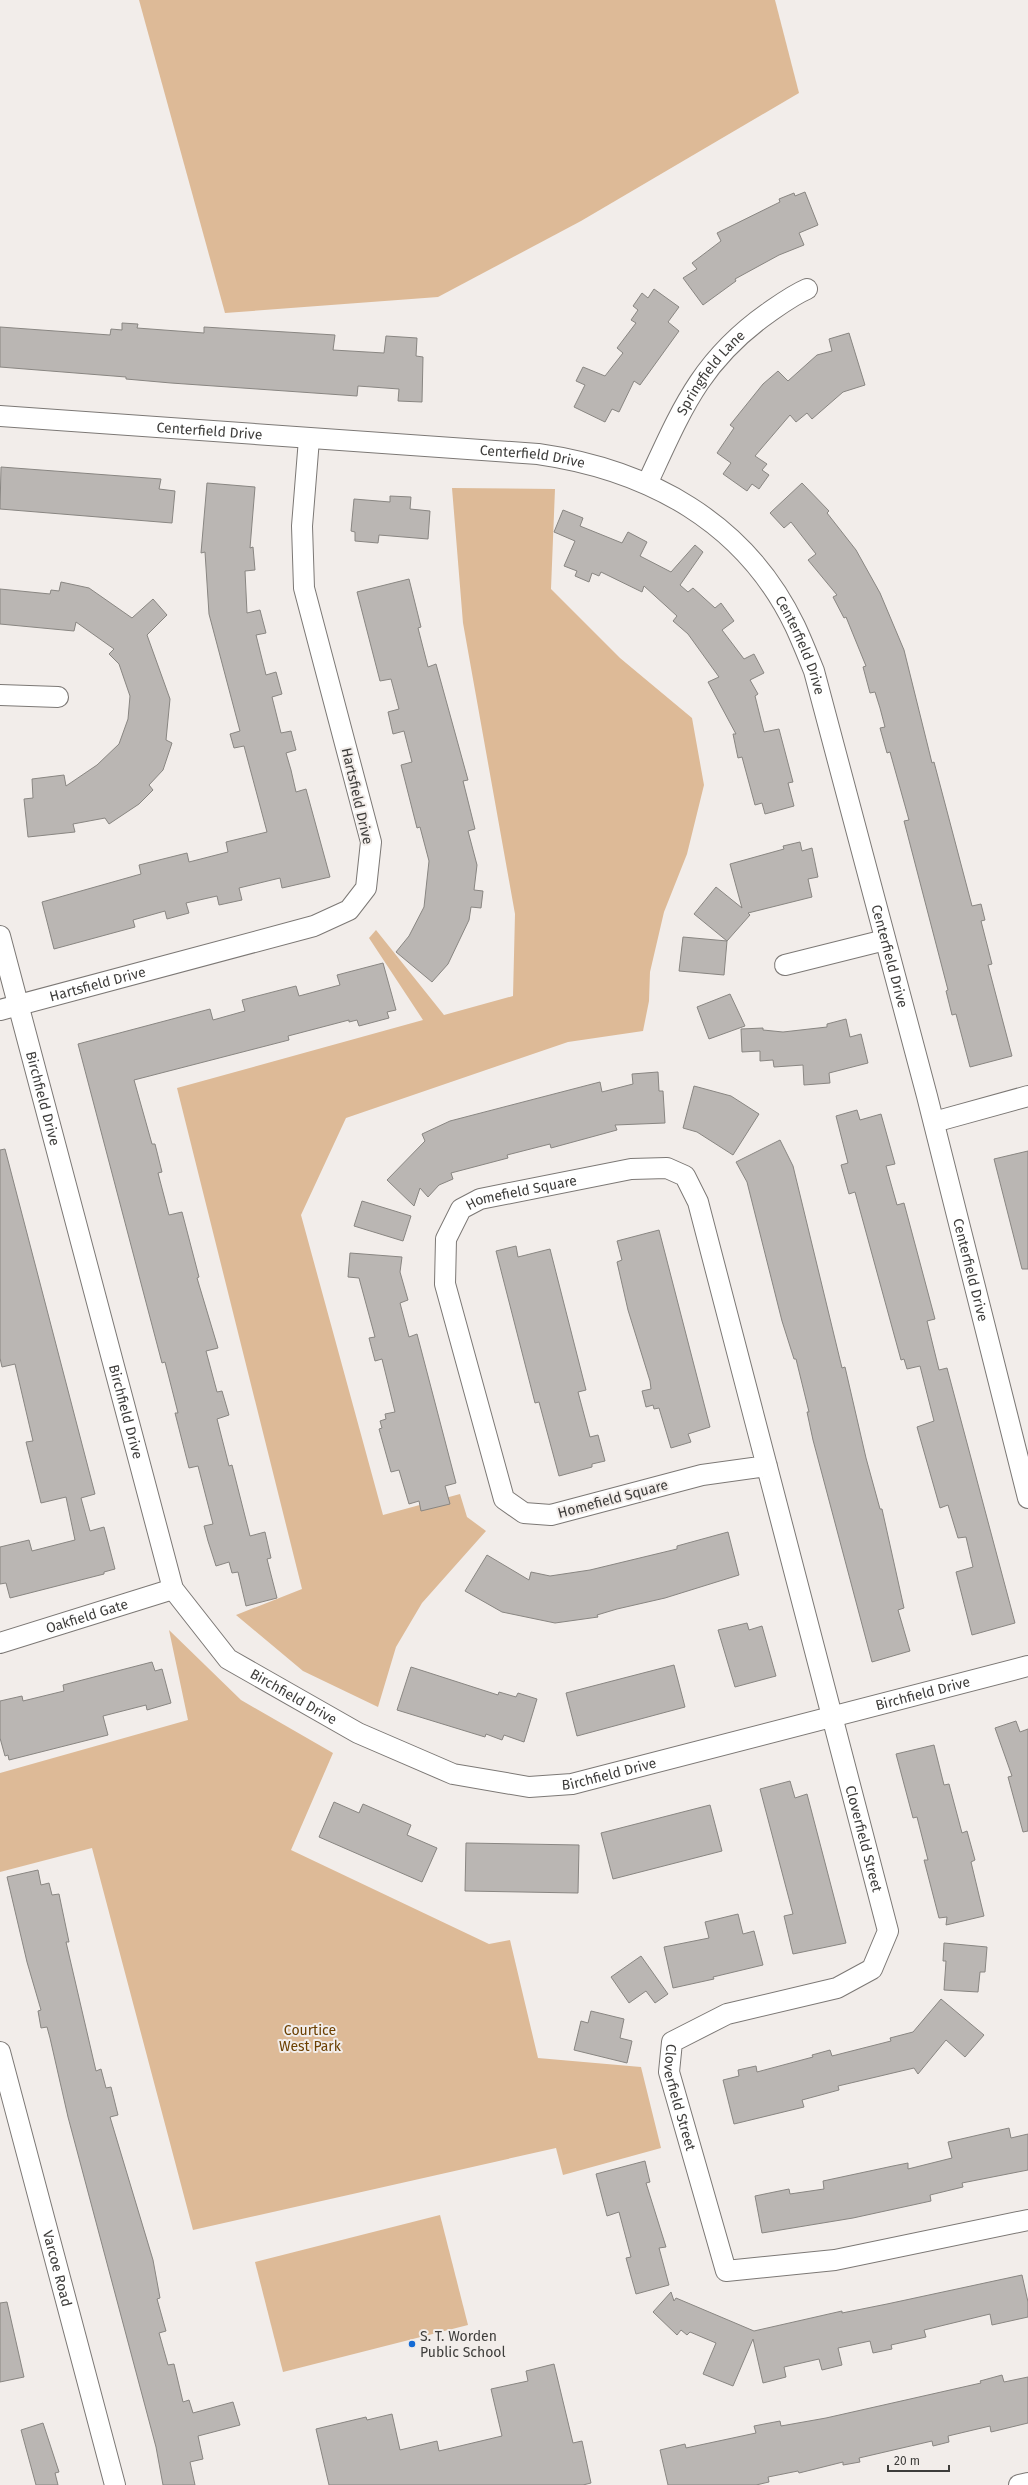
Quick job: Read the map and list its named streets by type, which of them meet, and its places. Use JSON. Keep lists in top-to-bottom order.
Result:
{
  "streets": {
    "street": [
      "Springfield Lane",
      "Centerfield Drive",
      "Hartsfield Drive",
      "Birchfield Drive",
      "Homefield Square",
      "Oakfield Gate",
      "Cloverfield Street",
      "Varcoe Road"
    ]
  },
  "crossings": [
    ["Springfield Lane", "Centerfield Drive"],
    ["Centerfield Drive", "Hartsfield Drive"],
    ["Hartsfield Drive", "Birchfield Drive"],
    ["Birchfield Drive", "Homefield Square"],
    ["Birchfield Drive", "Oakfield Gate"],
    ["Birchfield Drive", "Cloverfield Street"],
    ["Homefield Square", "Cloverfield Street"]
  ],
  "parks": ["Courtice West Park"],
  "places": ["S. T. Worden Public School"],
  "scale_bar": "20 m"
}
